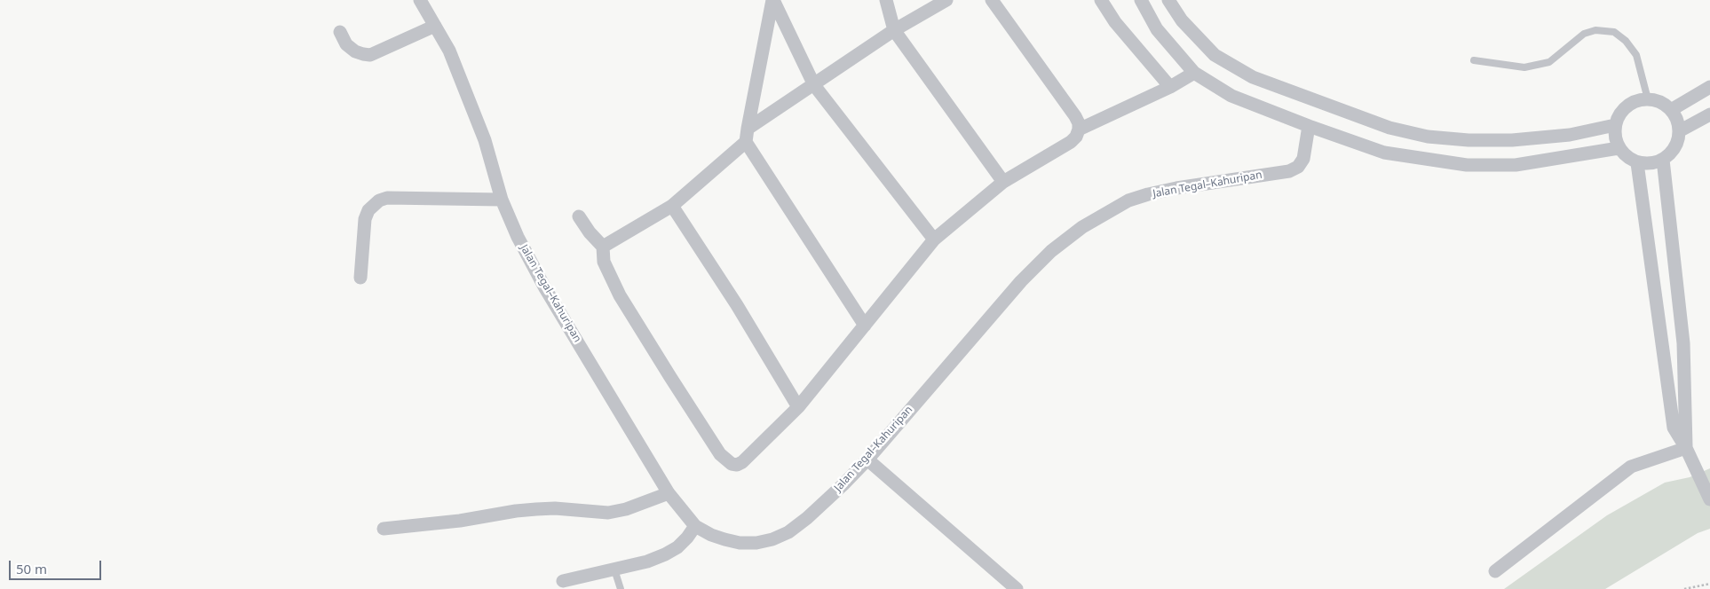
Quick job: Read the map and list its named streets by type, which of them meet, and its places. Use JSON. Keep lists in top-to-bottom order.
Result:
{
  "streets": {
    "street": ["Jalan Tegal–Kahuripan"]
  },
  "scale_bar": "50 m"
}
